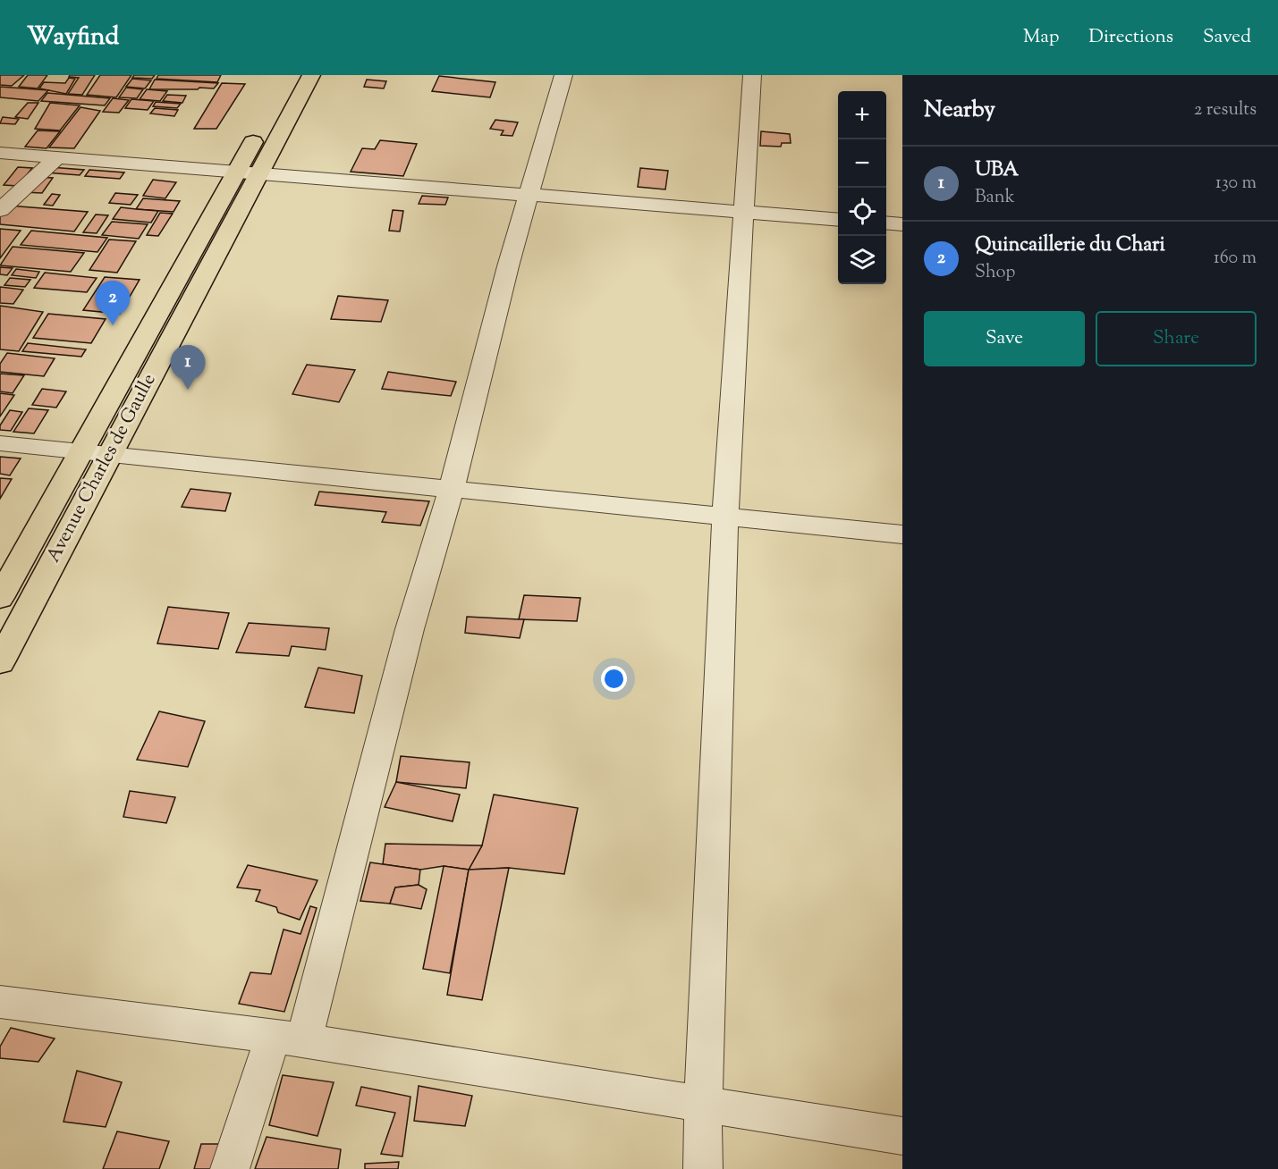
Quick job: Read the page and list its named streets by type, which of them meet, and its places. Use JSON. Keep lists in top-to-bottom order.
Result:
{
  "streets": {
    "main road": ["Avenue Charles de Gaulle"]
  },
  "page": {
    "header": "Wayfind",
    "nav": ["Map", "Directions", "Saved"],
    "heading": ["Nearby", "2 results"],
    "map_buttons": ["+", "−"],
    "list": [
      {
        "mark": "1",
        "name": "UBA",
        "note": "Bank",
        "value": "130 m"
      },
      {
        "mark": "2",
        "name": "Quincaillerie du Chari",
        "note": "Shop",
        "value": "160 m"
      }
    ],
    "pins": ["2", "1"],
    "buttons": ["Save", "Share"]
  }
}
